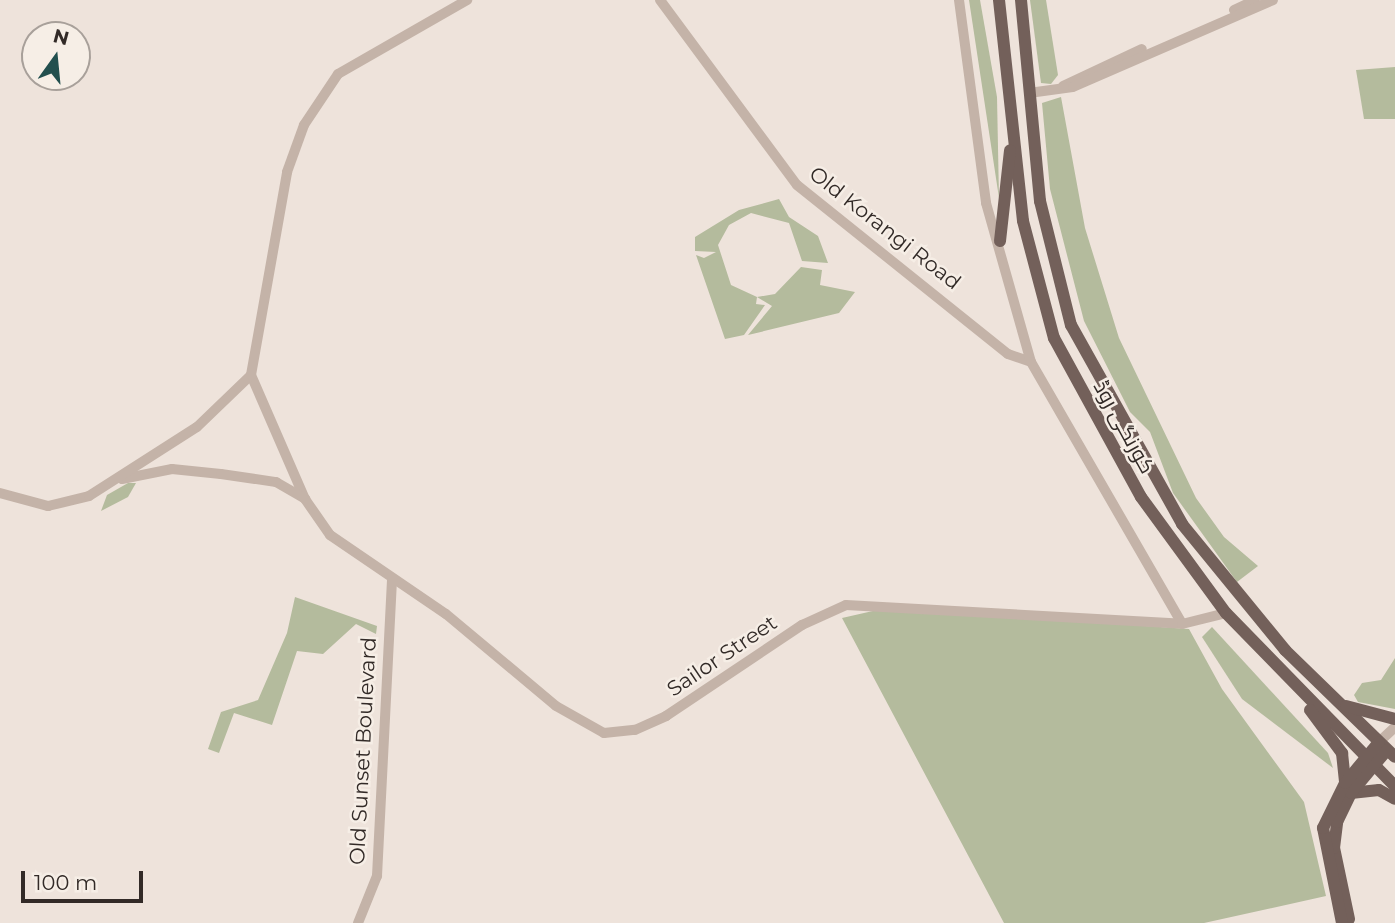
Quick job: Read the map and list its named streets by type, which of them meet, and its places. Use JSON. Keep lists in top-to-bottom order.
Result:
{
  "streets": {
    "main road": ["کورنگی روڈ"],
    "street": ["Old Korangi Road", "Sailor Street", "Old Sunset Boulevard"]
  },
  "crossings": [
    ["کورنگی روڈ", "Sailor Street"],
    ["Sailor Street", "Old Sunset Boulevard"]
  ],
  "scale_bar": "100 m",
  "north": "top"
}
